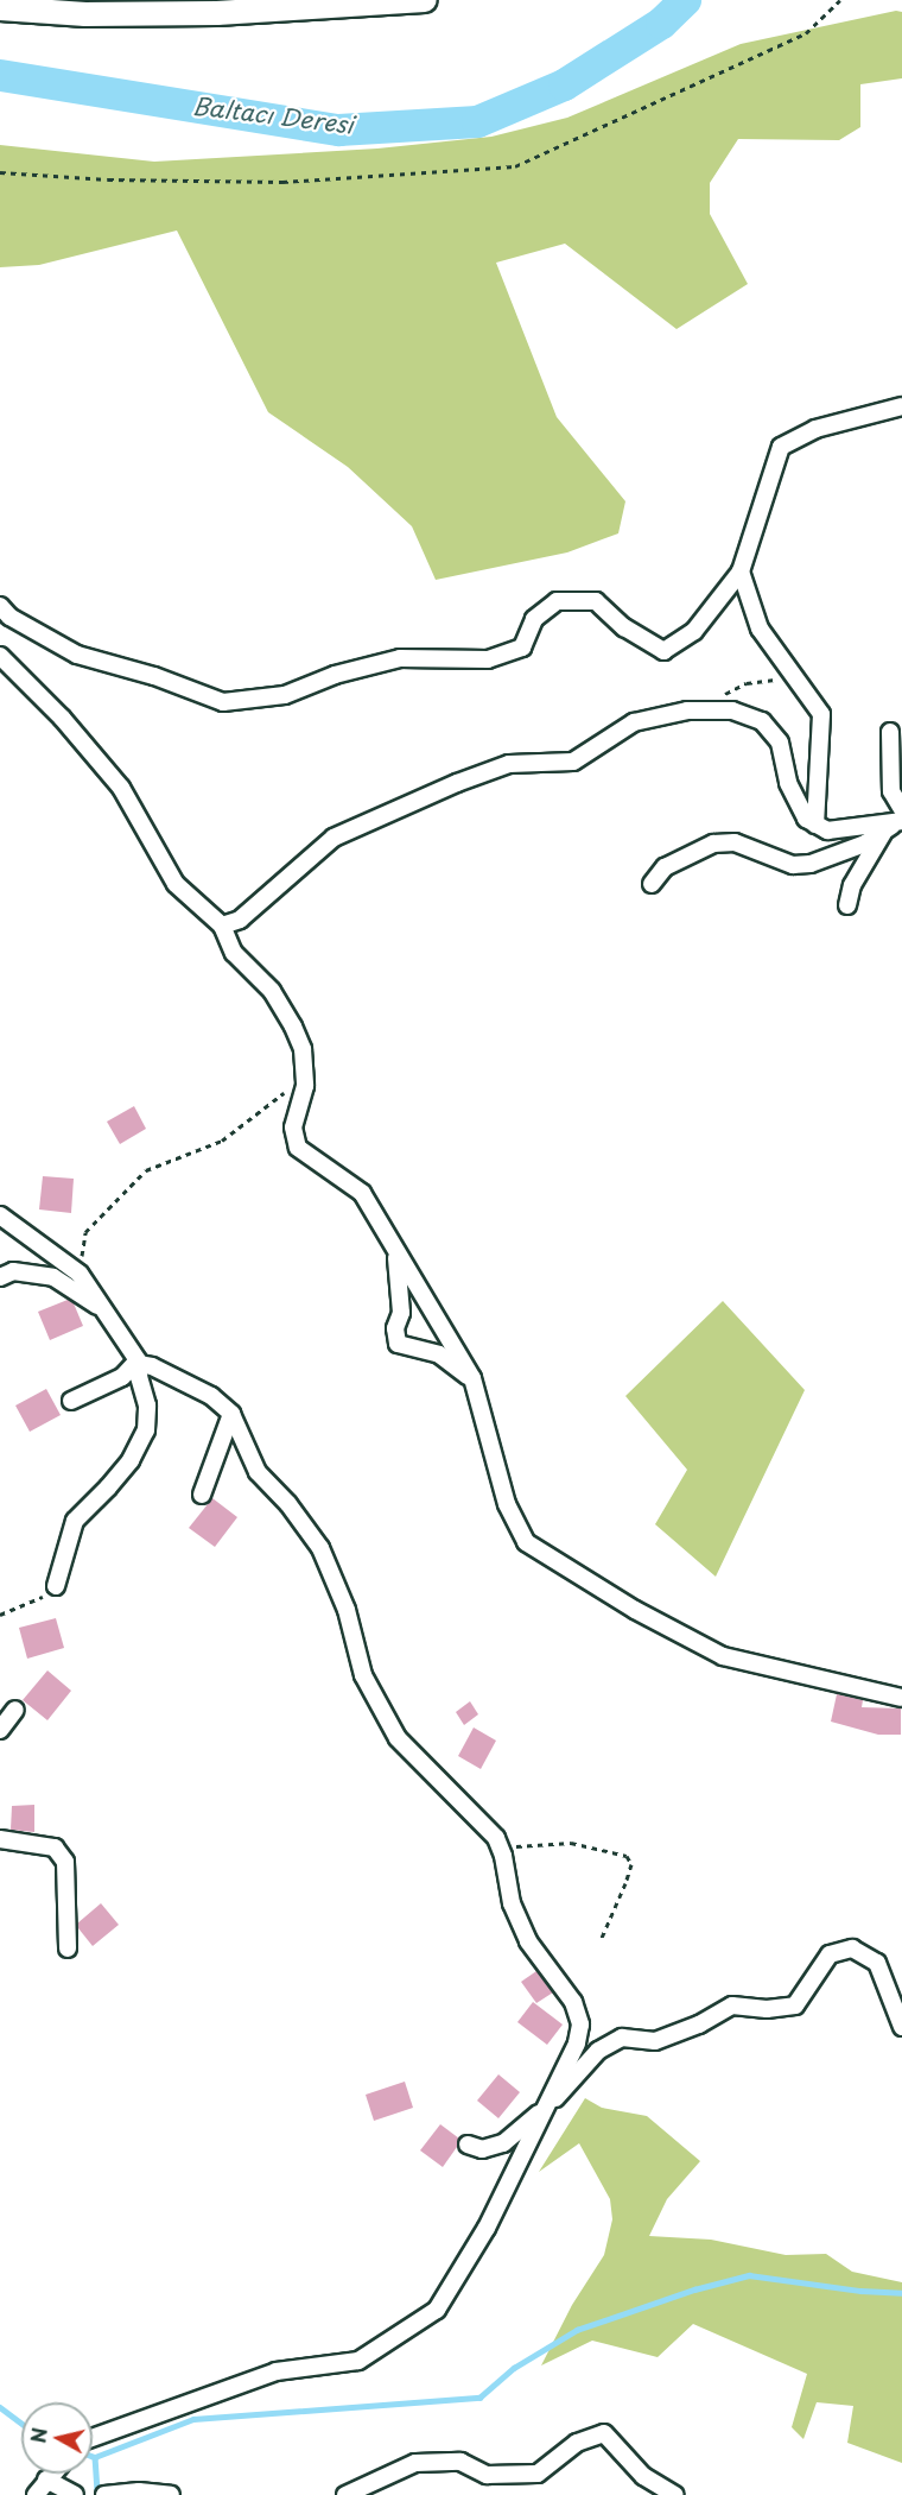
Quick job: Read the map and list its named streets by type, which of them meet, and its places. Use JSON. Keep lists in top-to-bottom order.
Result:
{
  "water": ["Baltacı Deresi"],
  "north": "left"
}
